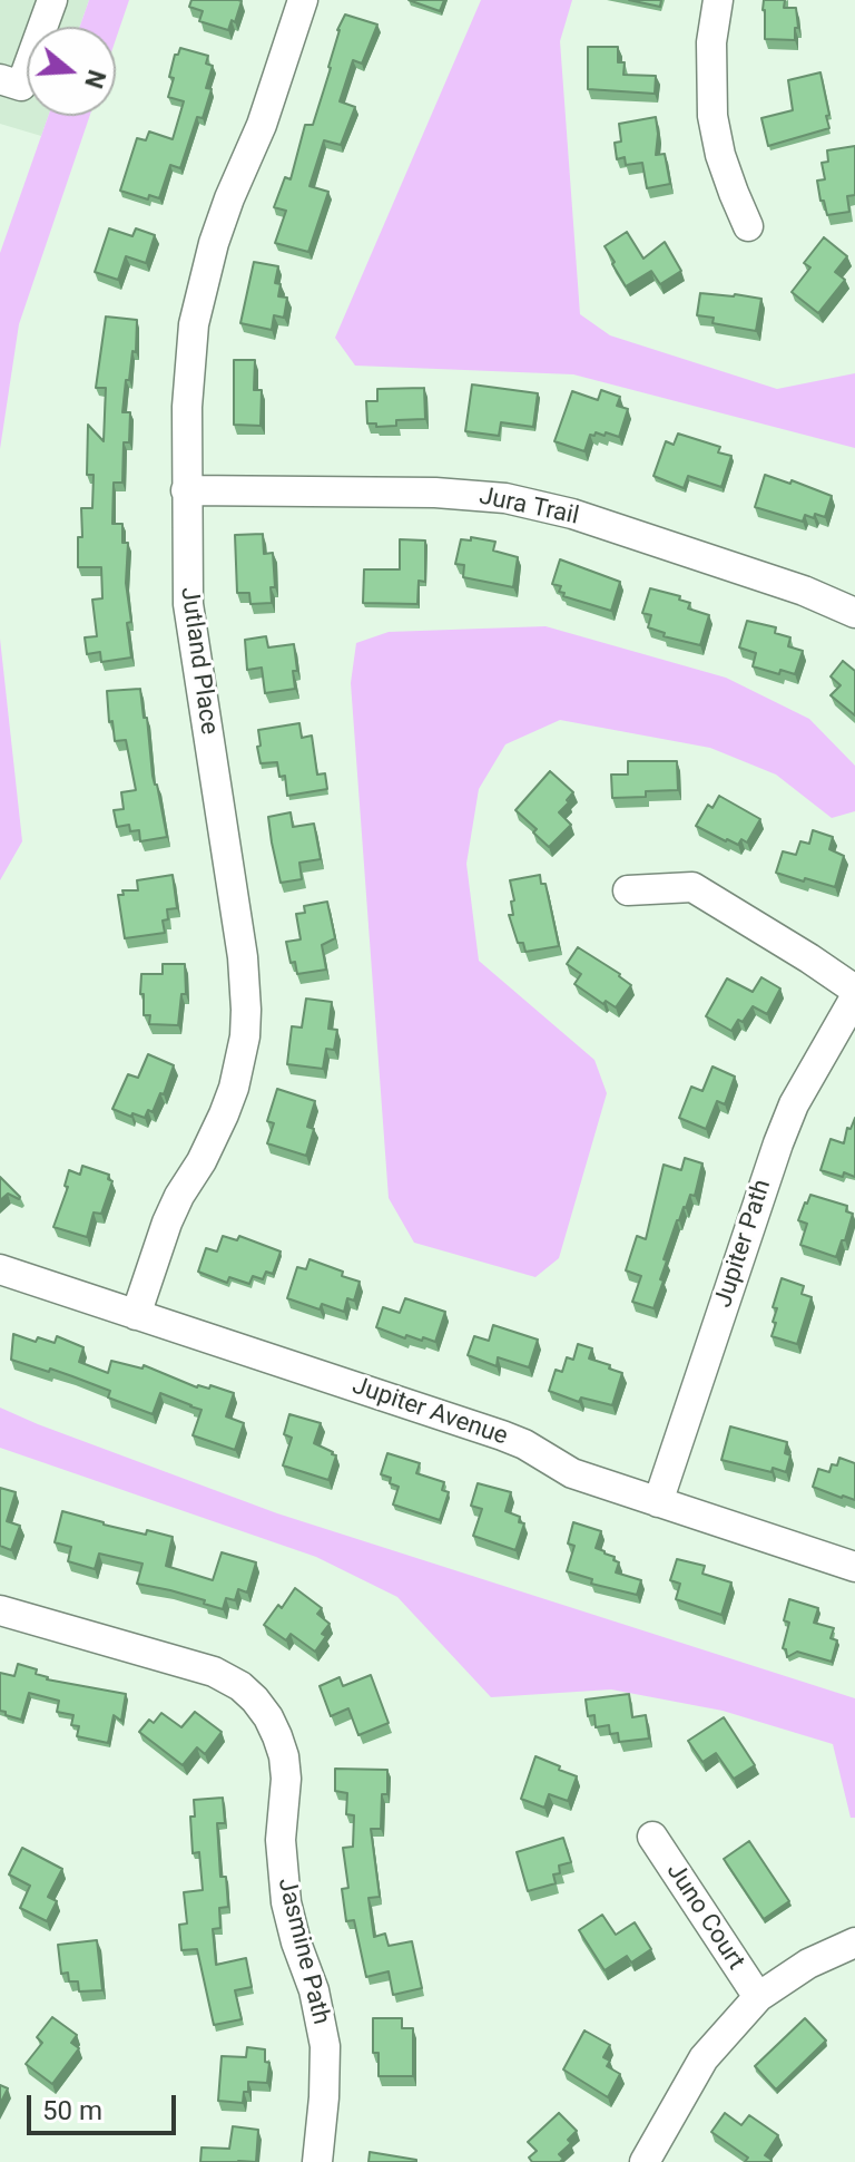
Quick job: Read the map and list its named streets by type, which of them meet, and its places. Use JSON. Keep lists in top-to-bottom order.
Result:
{
  "streets": {
    "street": [
      "Jura Trail",
      "Jutland Place",
      "Jupiter Path",
      "Jupiter Avenue",
      "Juno Court",
      "Jasmine Path"
    ]
  },
  "crossings": [
    ["Jura Trail", "Jutland Place"],
    ["Jutland Place", "Jupiter Avenue"],
    ["Jupiter Path", "Jupiter Avenue"]
  ],
  "scale_bar": "50 m",
  "north": "right"
}
